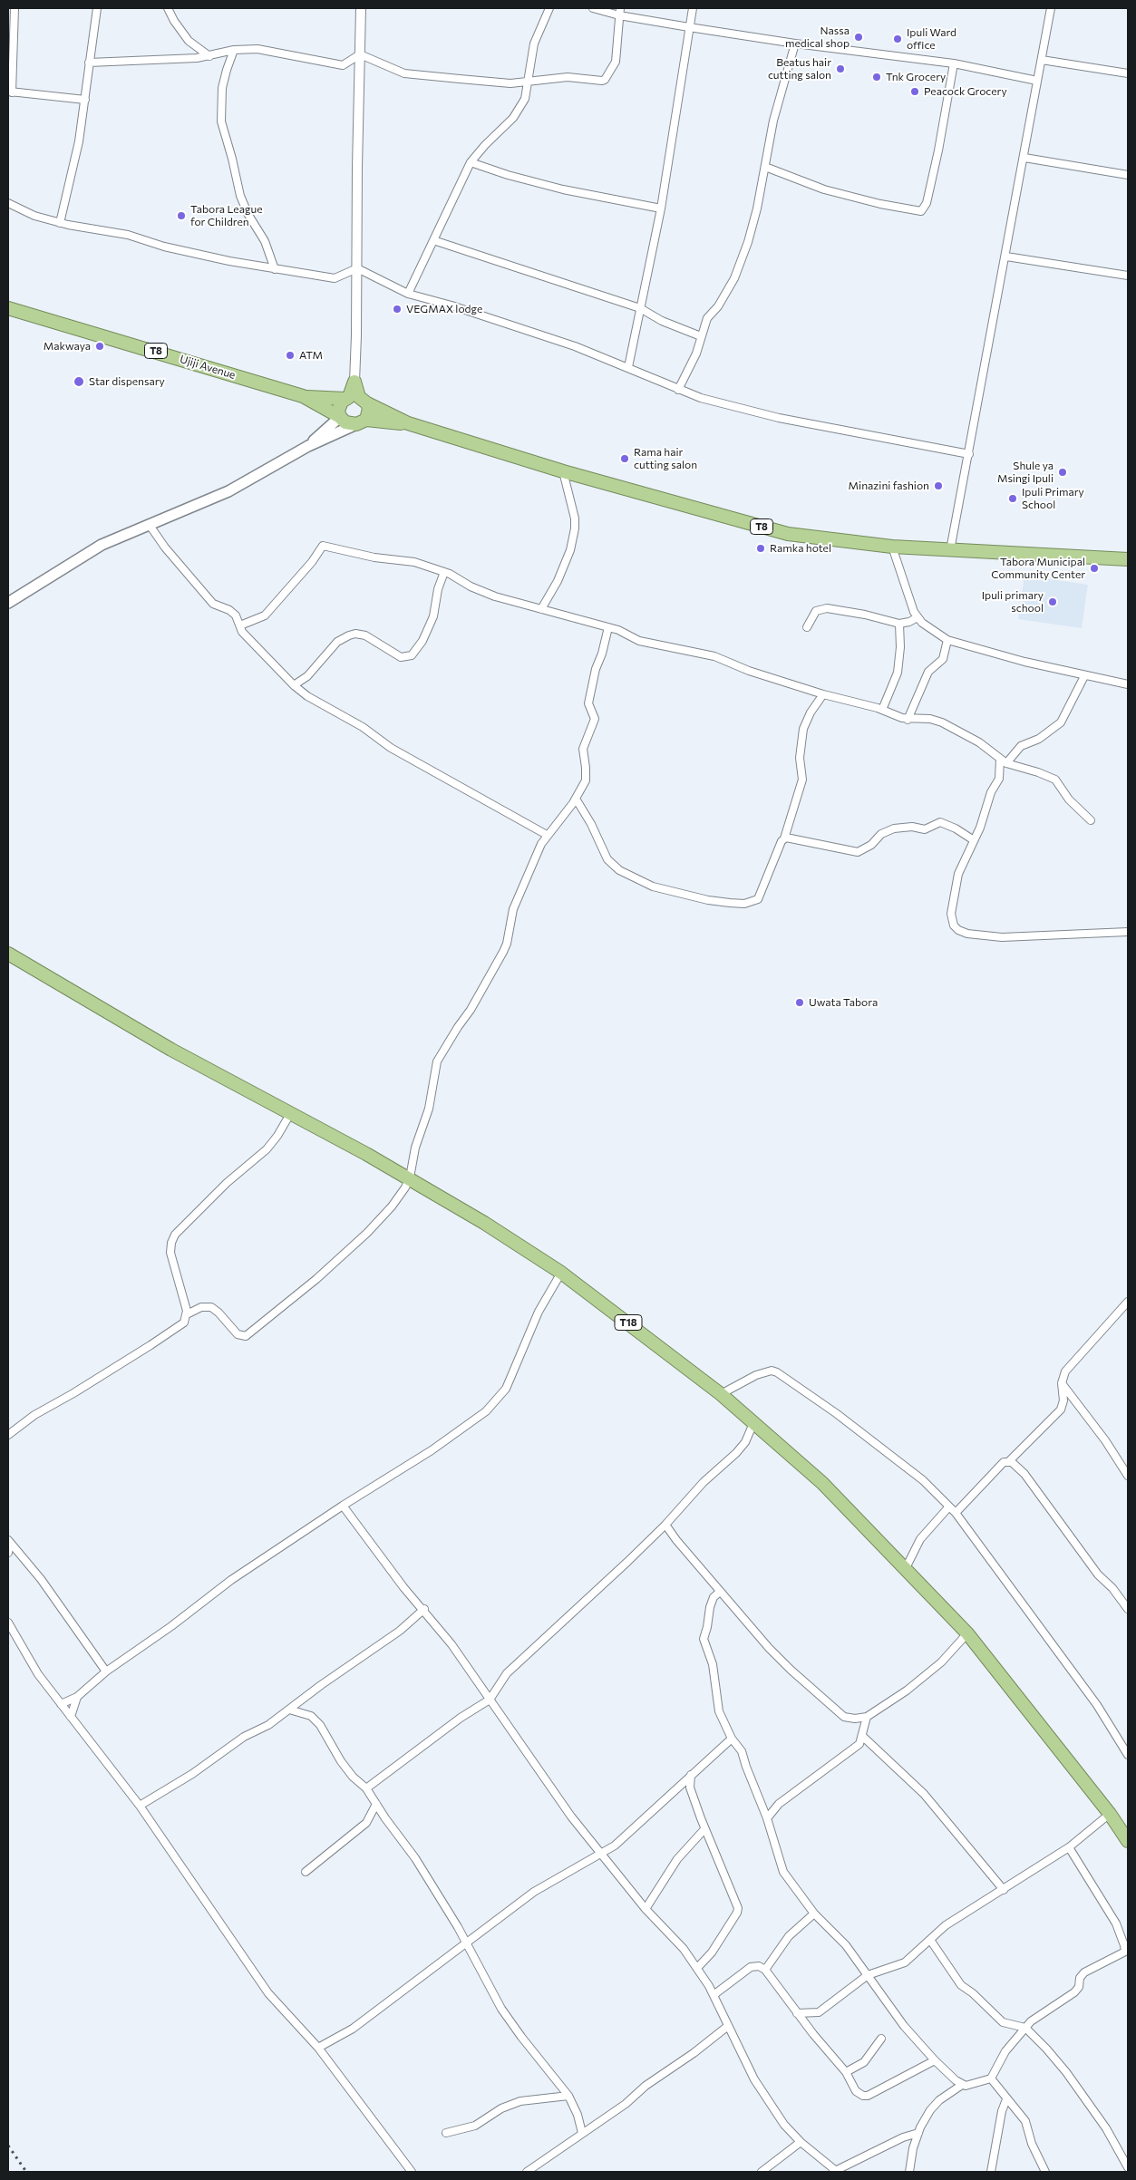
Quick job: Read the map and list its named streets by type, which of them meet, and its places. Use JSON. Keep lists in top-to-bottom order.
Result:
{
  "streets": {
    "highway": ["T8", "Ujiji Avenue", "T18"]
  },
  "crossings": [
    ["T8", "Ujiji Avenue"]
  ],
  "places": [
    "Nassa medical shop",
    "Ipuli Ward office",
    "Beatus hair cutting salon",
    "Tnk Grocery",
    "Peacock Grocery",
    "Tabora League for Children",
    "VEGMAX lodge",
    "Makwaya",
    "ATM",
    "Star dispensary",
    "Rama hair cutting salon",
    "Shule ya Msingi Ipuli",
    "Minazini fashion",
    "Ipuli Primary School",
    "Ramka hotel",
    "Tabora Municipal Community Center",
    "Ipuli primary school",
    "Uwata Tabora"
  ]
}
